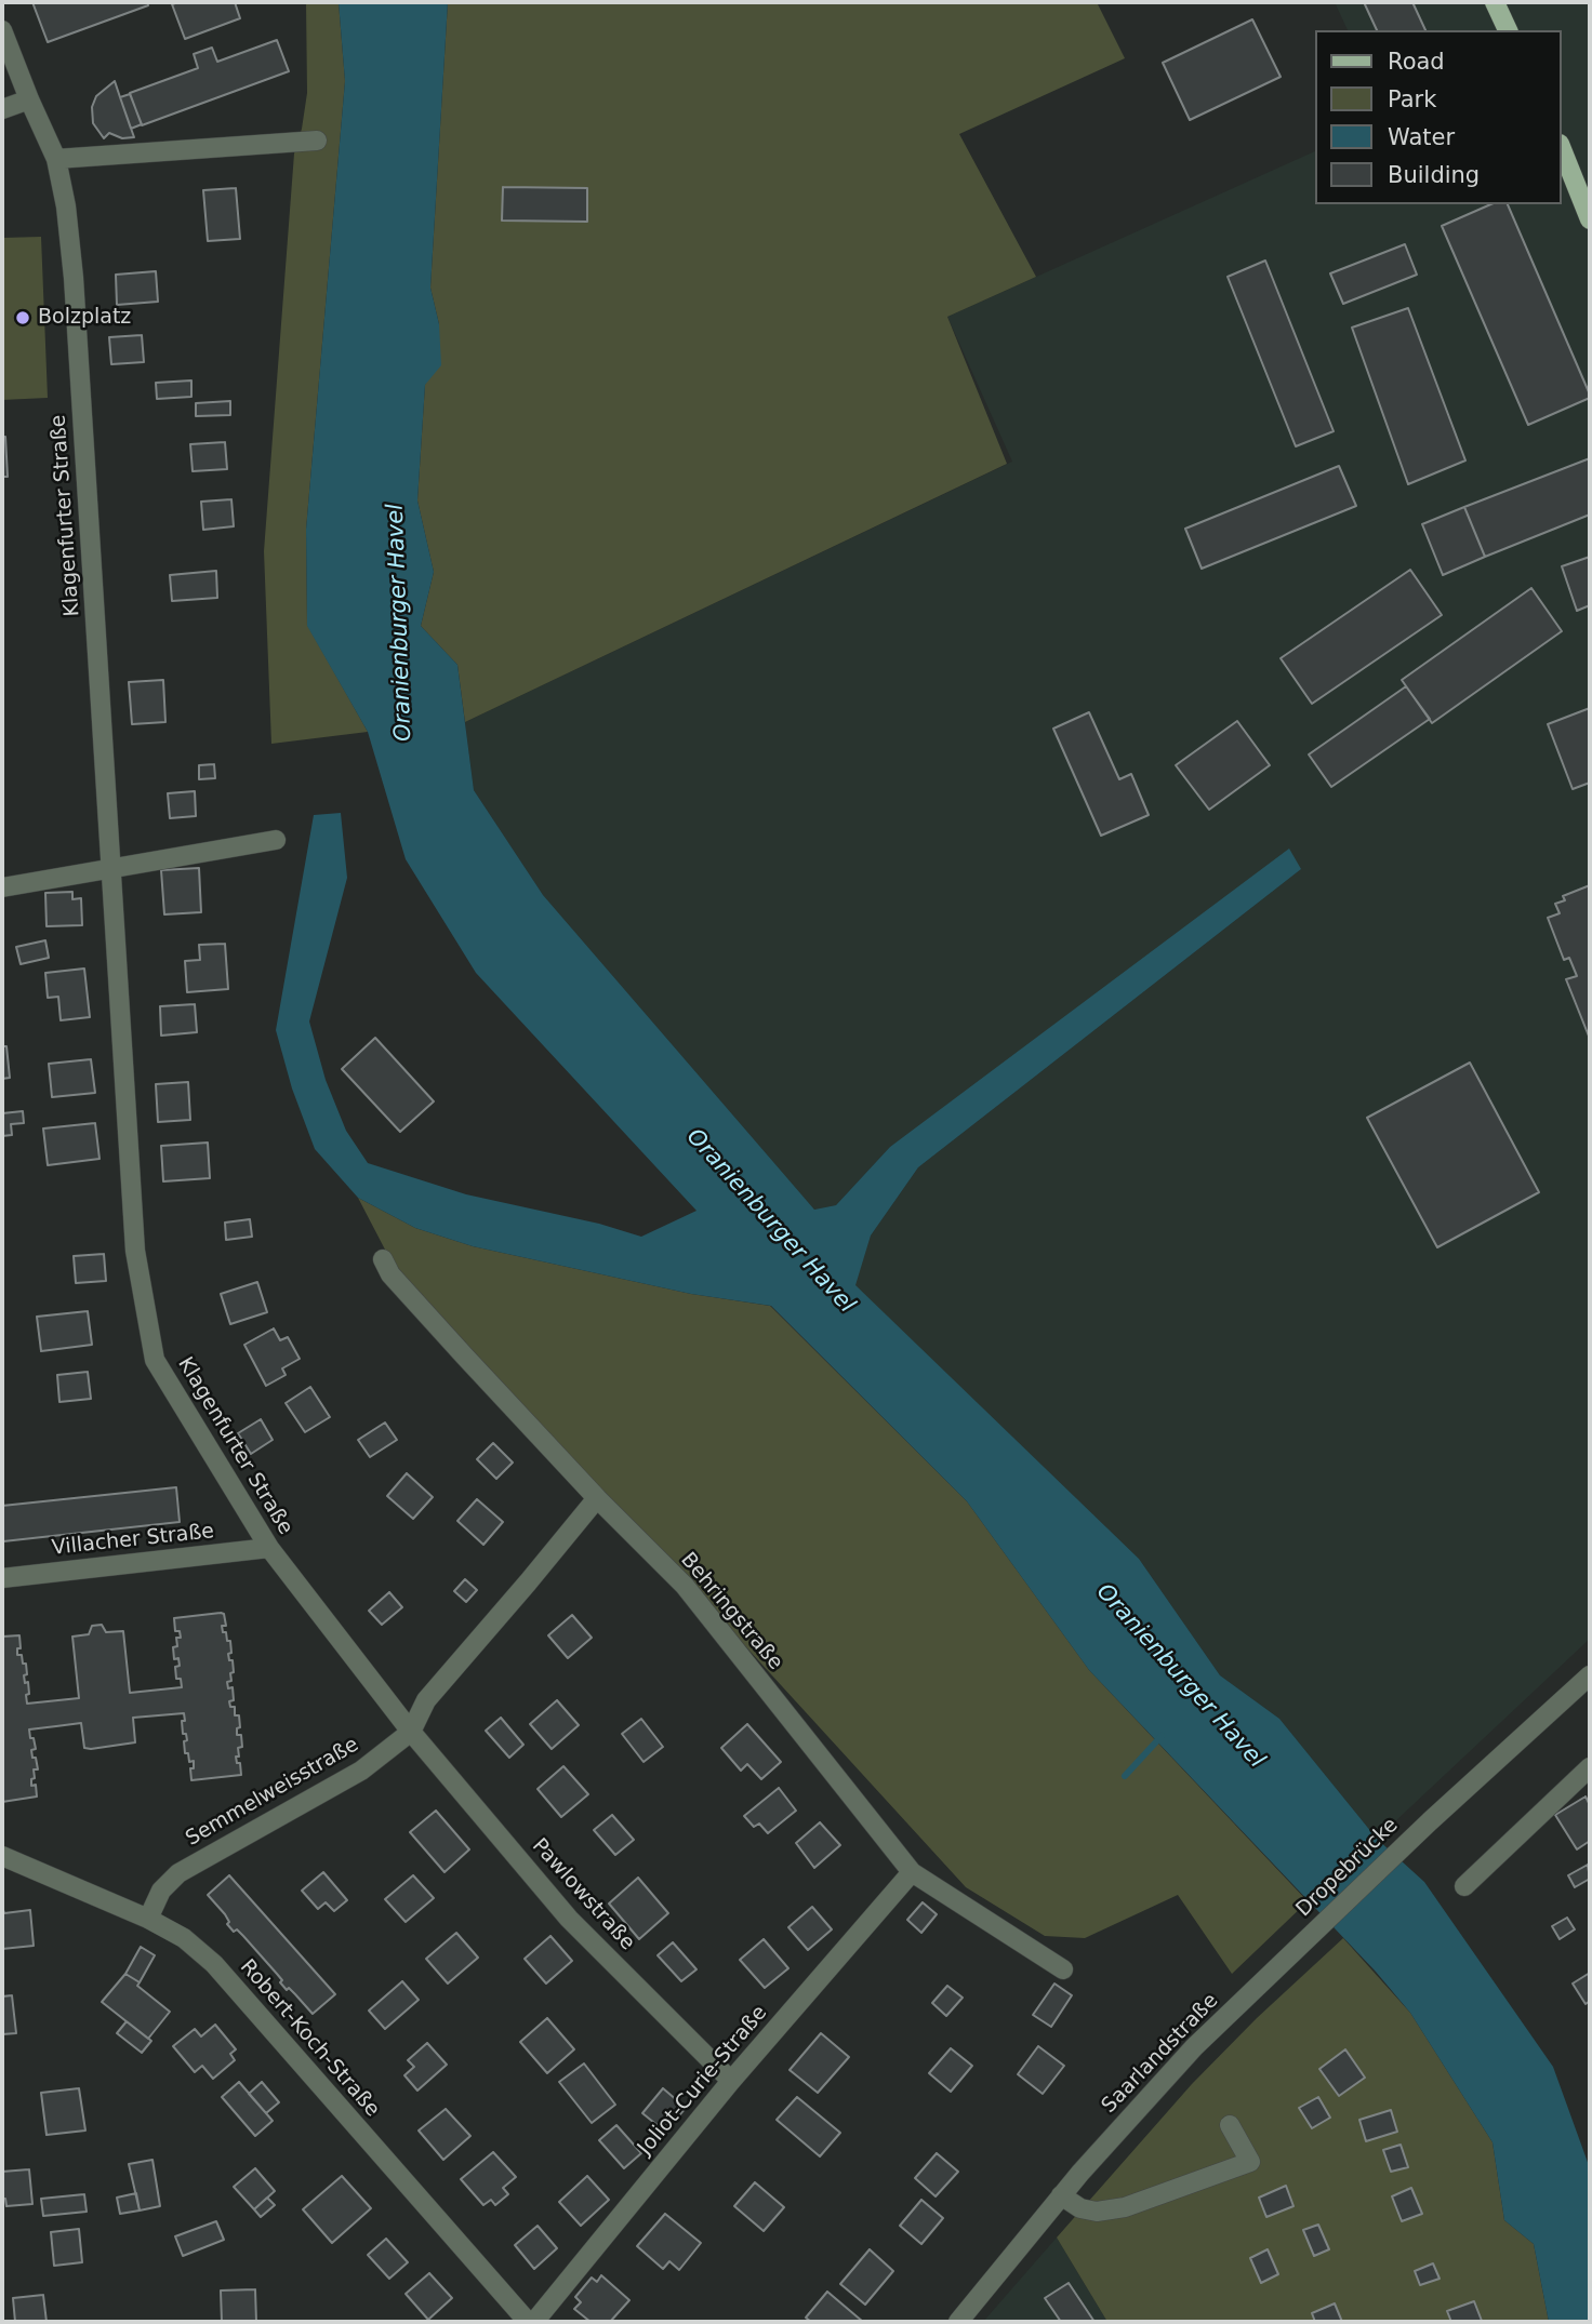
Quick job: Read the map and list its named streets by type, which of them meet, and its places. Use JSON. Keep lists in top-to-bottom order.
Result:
{
  "streets": {
    "street": [
      "Klagenfurter Straße",
      "Villacher Straße",
      "Behringstraße",
      "Semmelweisstraße",
      "Dropebrücke",
      "Pawlowstraße",
      "Robert-Koch-Straße",
      "Saarlandstraße",
      "Joliot-Curie-Straße"
    ]
  },
  "crossings": [
    ["Klagenfurter Straße", "Villacher Straße"],
    ["Klagenfurter Straße", "Semmelweisstraße"],
    ["Klagenfurter Straße", "Pawlowstraße"],
    ["Behringstraße", "Semmelweisstraße"],
    ["Behringstraße", "Joliot-Curie-Straße"],
    ["Semmelweisstraße", "Pawlowstraße"],
    ["Semmelweisstraße", "Robert-Koch-Straße"],
    ["Dropebrücke", "Saarlandstraße"],
    ["Pawlowstraße", "Joliot-Curie-Straße"],
    ["Robert-Koch-Straße", "Joliot-Curie-Straße"]
  ],
  "water": ["Oranienburger Havel"],
  "places": ["Bolzplatz"],
  "legend": [
    "Road",
    "Park",
    "Water",
    "Building"
  ]
}
